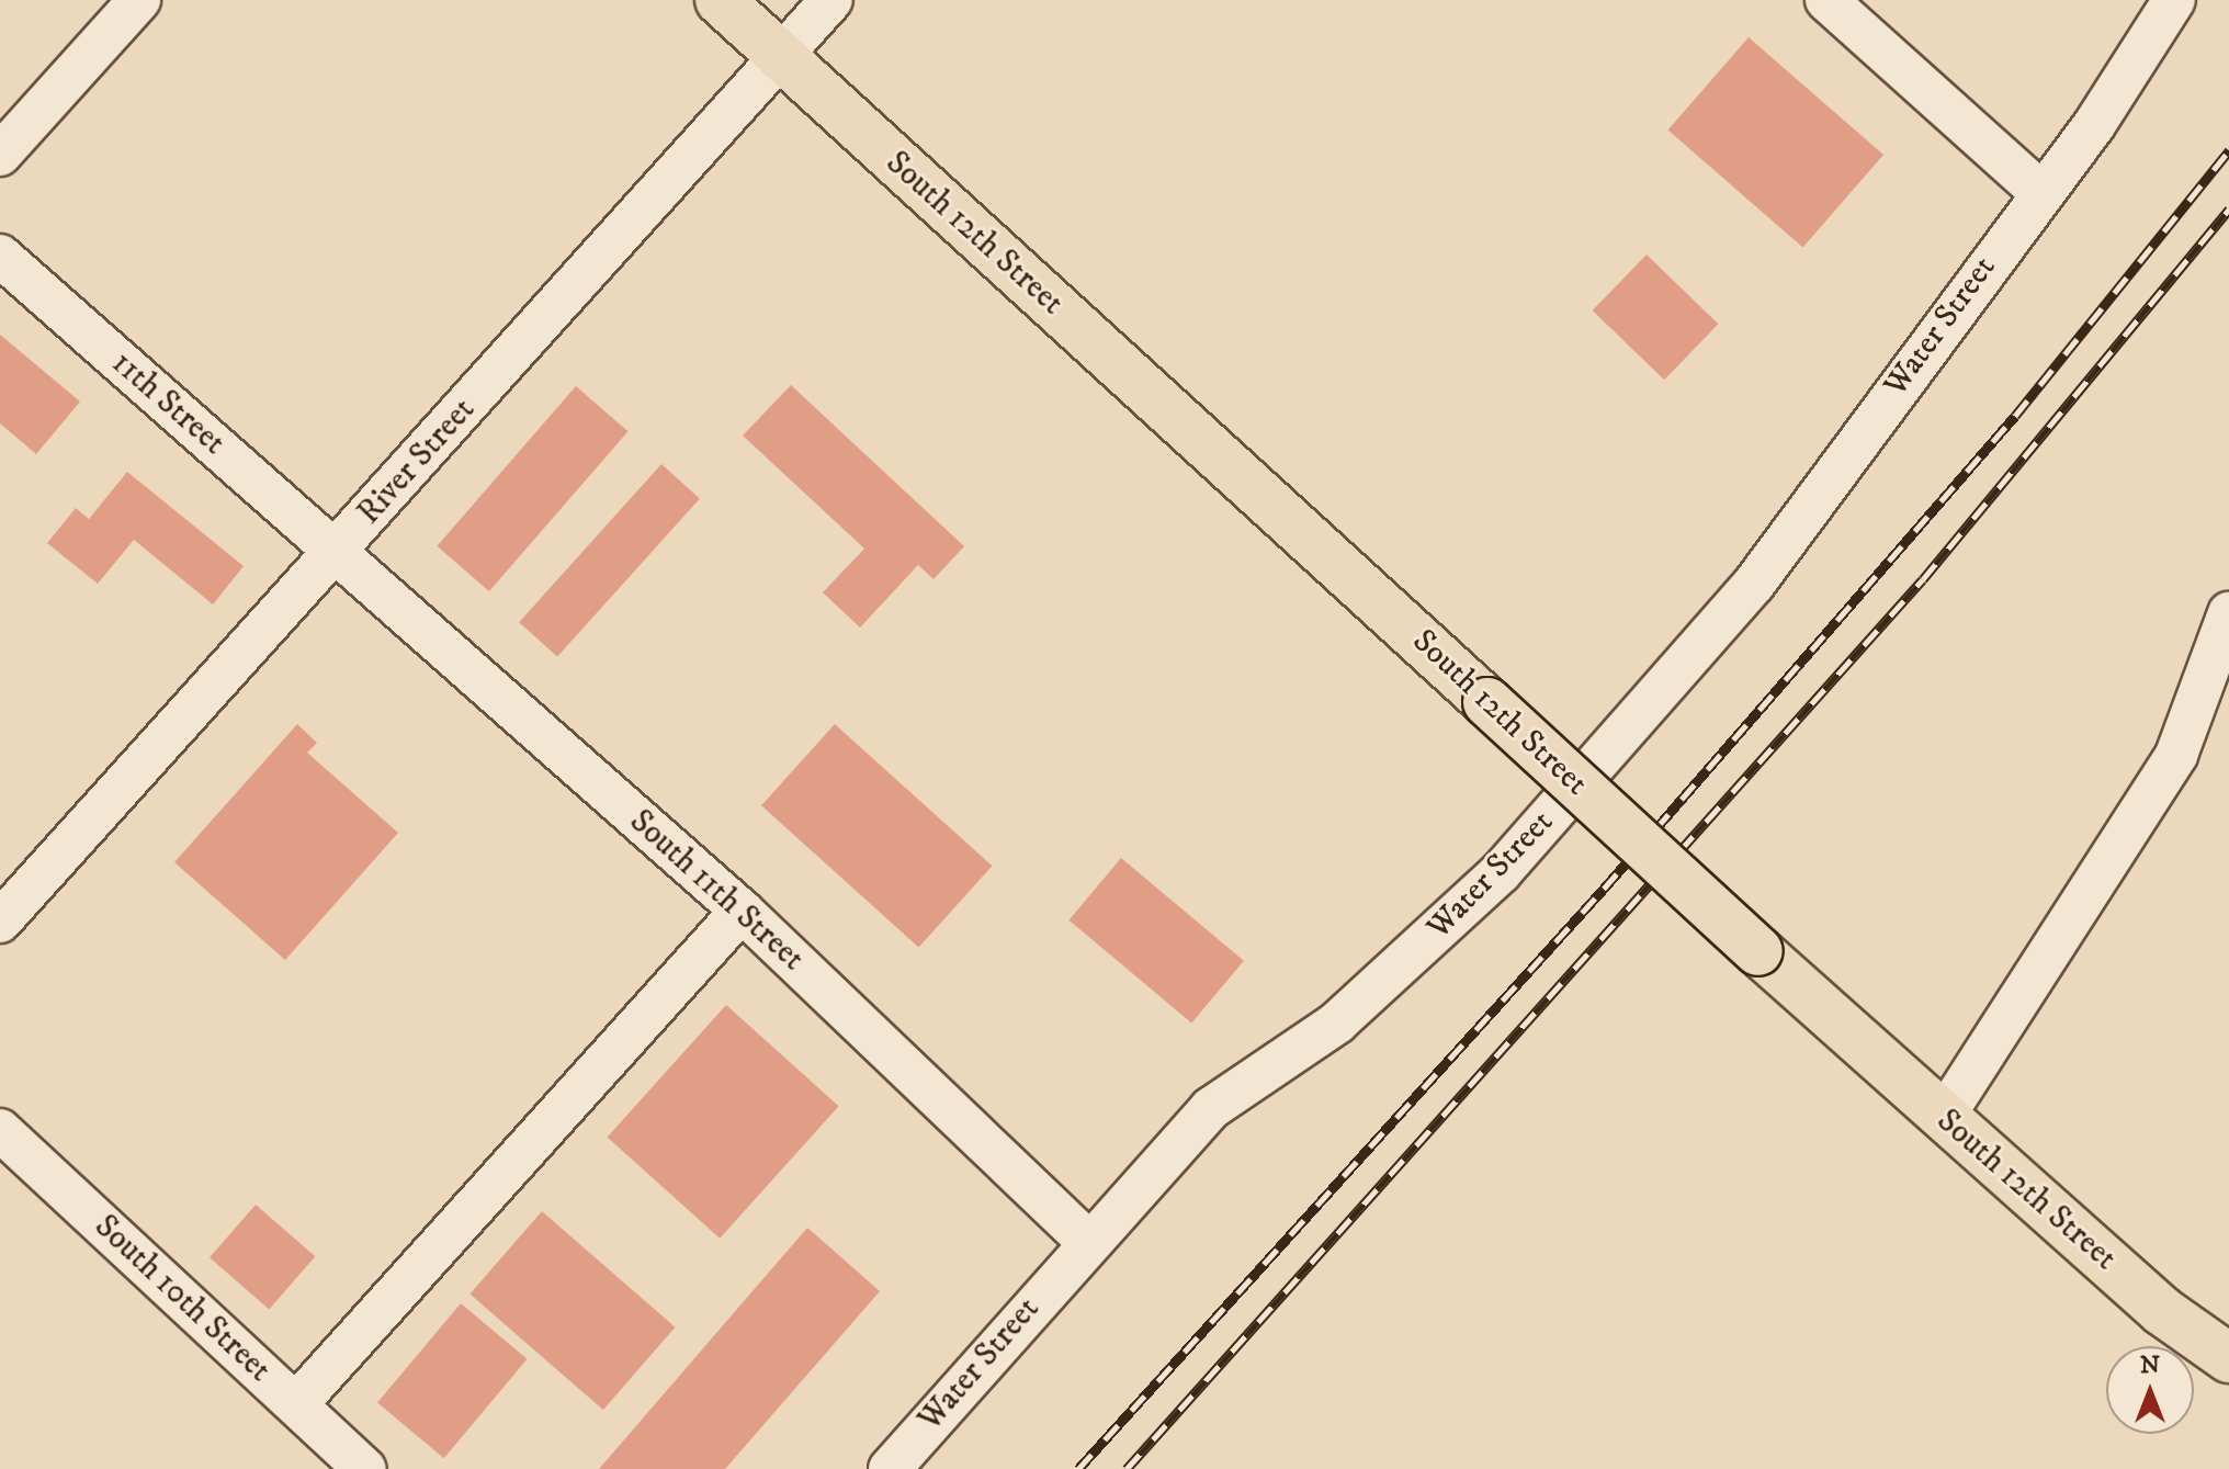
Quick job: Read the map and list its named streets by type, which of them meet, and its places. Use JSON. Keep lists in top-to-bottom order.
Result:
{
  "streets": {
    "main road": ["South 12th Street"],
    "street": [
      "Water Street",
      "11th Street",
      "River Street",
      "South 11th Street",
      "South 10th Street"
    ]
  },
  "crossings": [
    ["South 12th Street", "River Street"],
    ["Water Street", "South 11th Street"],
    ["11th Street", "River Street"],
    ["11th Street", "South 11th Street"],
    ["River Street", "South 11th Street"]
  ],
  "north": "top"
}
